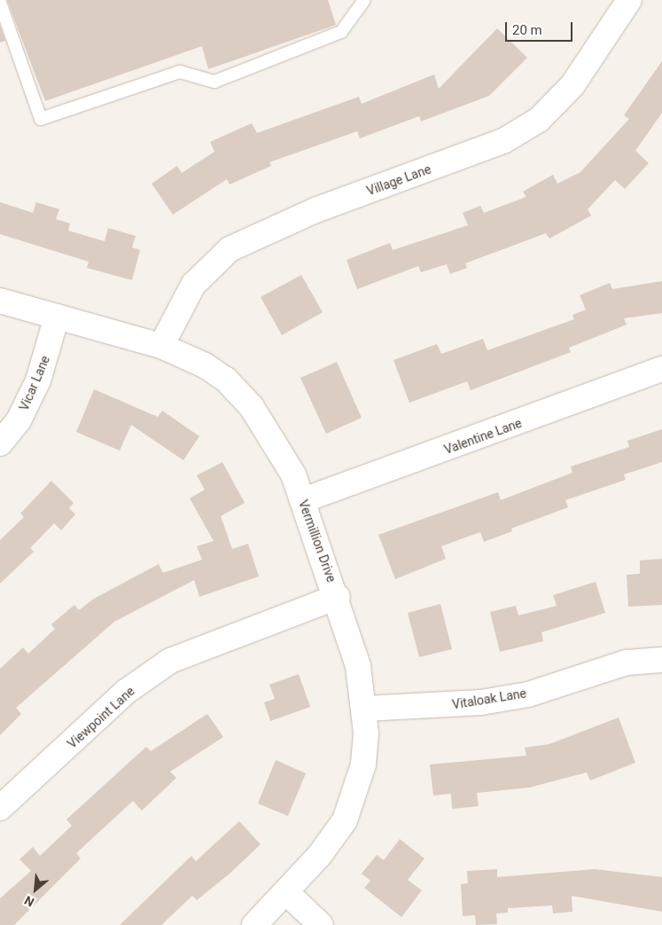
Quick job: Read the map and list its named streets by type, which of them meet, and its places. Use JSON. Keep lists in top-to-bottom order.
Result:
{
  "streets": {
    "street": [
      "Village Lane",
      "Vicar Lane",
      "Valentine Lane",
      "Vermillion Drive",
      "Vitaloak Lane",
      "Viewpoint Lane"
    ]
  },
  "crossings": [
    ["Village Lane", "Vermillion Drive"],
    ["Vicar Lane", "Vermillion Drive"],
    ["Valentine Lane", "Vermillion Drive"],
    ["Vermillion Drive", "Vitaloak Lane"],
    ["Vermillion Drive", "Viewpoint Lane"]
  ],
  "scale_bar": "20 m",
  "north": "bottom left"
}
